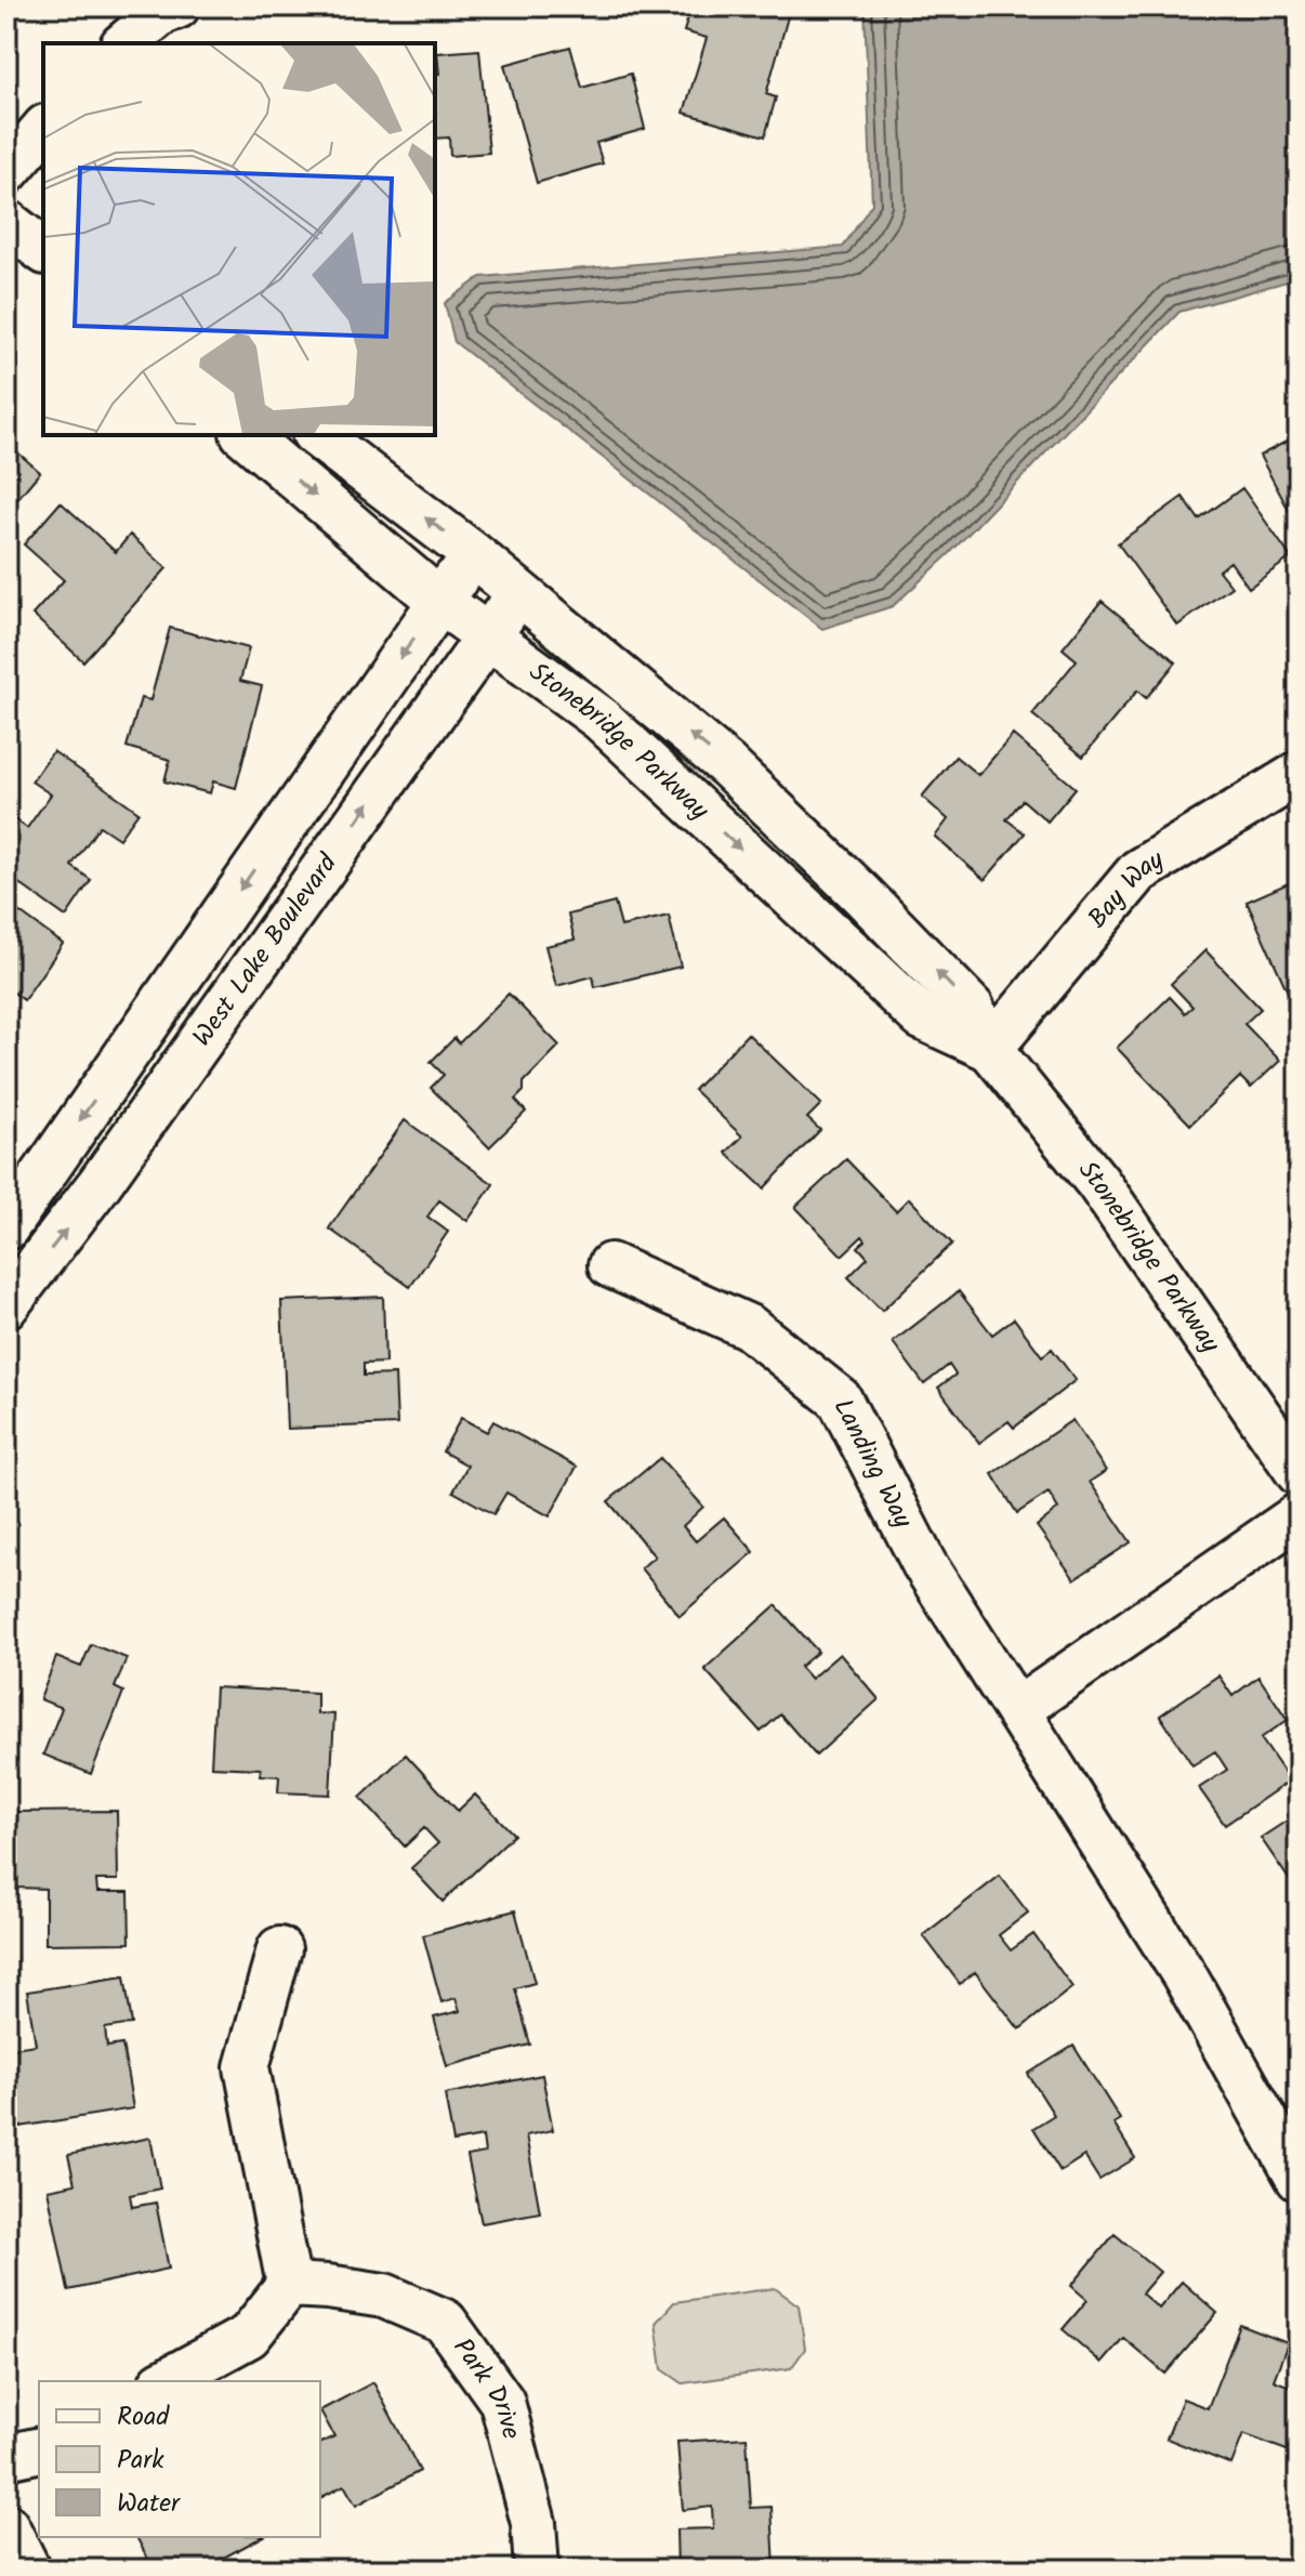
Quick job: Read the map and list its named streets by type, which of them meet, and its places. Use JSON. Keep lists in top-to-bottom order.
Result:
{
  "streets": {
    "street": [
      "Stonebridge Parkway",
      "Bay Way",
      "West Lake Boulevard",
      "Landing Way",
      "Park Drive"
    ]
  },
  "crossings": [
    ["Stonebridge Parkway", "Bay Way"],
    ["Stonebridge Parkway", "West Lake Boulevard"]
  ],
  "legend": ["Road", "Park", "Water"]
}
